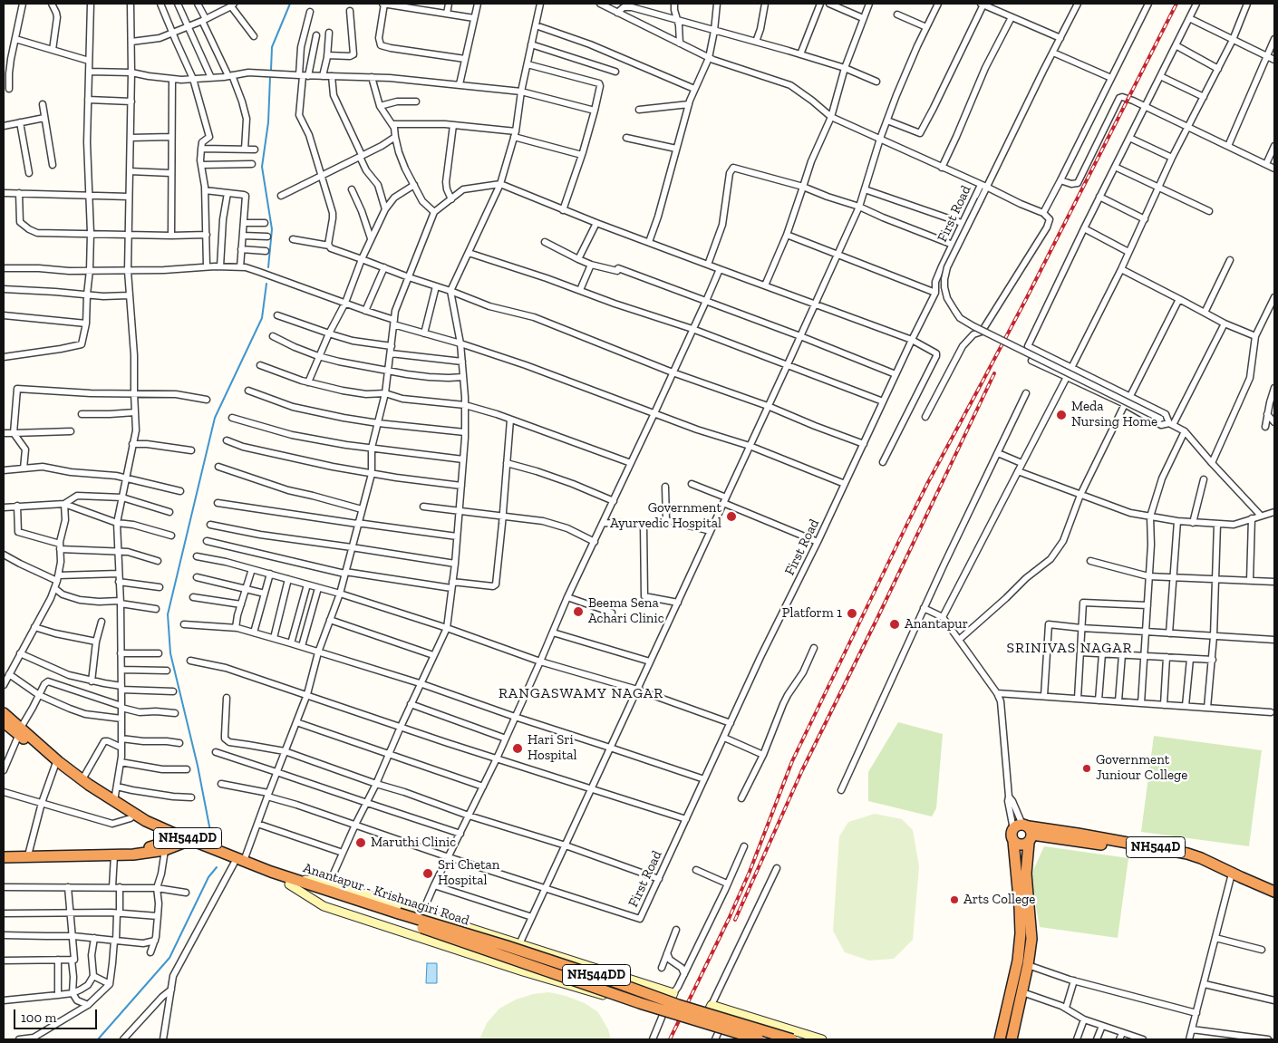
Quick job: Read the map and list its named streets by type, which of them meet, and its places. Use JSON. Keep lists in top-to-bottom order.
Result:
{
  "streets": {
    "highway": ["NH544DD", "NH544D", "Anantapur - Krishnagiri Road"],
    "street": ["First Road"]
  },
  "crossings": [
    ["NH544DD", "Anantapur - Krishnagiri Road"]
  ],
  "districts": ["SRINIVAS NAGAR", "RANGASWAMY NAGAR"],
  "places": [
    "Meda Nursing Home",
    "Government Ayurvedic Hospital",
    "Beema Sena Achari Clinic",
    "Platform 1",
    "Anantapur",
    "Hari Sri Hospital",
    "Government Juniour College",
    "Maruthi Clinic",
    "Sri Chetan Hospital",
    "Arts College"
  ],
  "scale_bar": "100 m"
}
